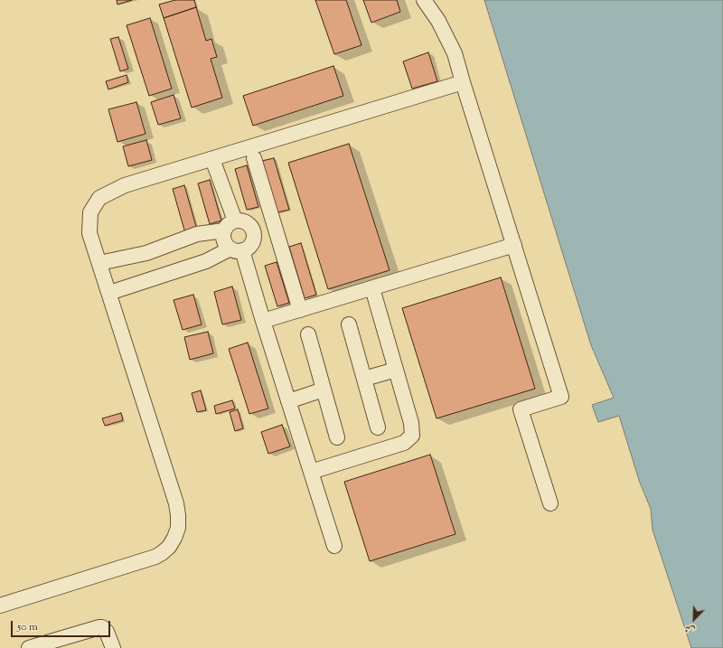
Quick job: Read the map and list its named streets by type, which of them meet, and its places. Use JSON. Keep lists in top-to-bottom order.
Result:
{
  "scale_bar": "50 m",
  "north": "bottom left"
}
